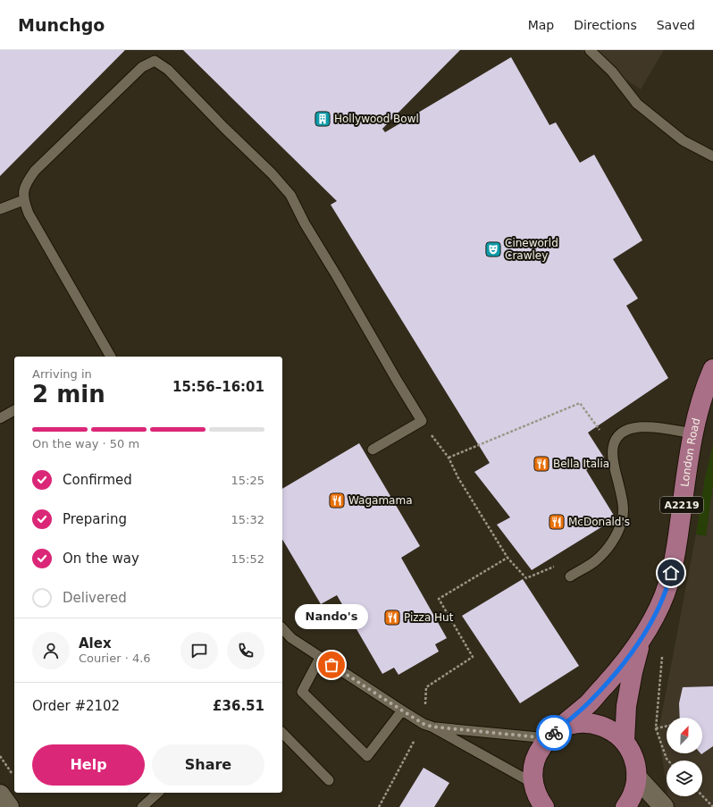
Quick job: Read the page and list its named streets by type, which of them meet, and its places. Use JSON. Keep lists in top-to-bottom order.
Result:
{
  "streets": {
    "main road": ["London Road", "A2219"]
  },
  "crossings": [
    ["London Road", "A2219"]
  ],
  "places": {
    "building": ["Hollywood Bowl"],
    "theatre": ["Cineworld Crawley"],
    "restaurant": [
      "Bella Italia",
      "Wagamama",
      "McDonald's",
      "Pizza Hut"
    ],
    "other": ["Nando's"]
  },
  "north": "top right",
  "page": {
    "header": "Munchgo",
    "nav": ["Map", "Directions", "Saved"],
    "heading": ["2 min", "Arriving in", "15:56–16:01"],
    "panel": [
      "Alex",
      "Courier · 4.6",
      "Order #2102",
      "£36.51"
    ],
    "bar": "On the way · 50 m",
    "list": [
      ["Confirmed", "15:25"],
      ["Preparing", "15:32"],
      ["On the way", "15:52"],
      "Delivered"
    ],
    "bubble": "Nando's",
    "buttons": ["Help", "Share"]
  }
}
